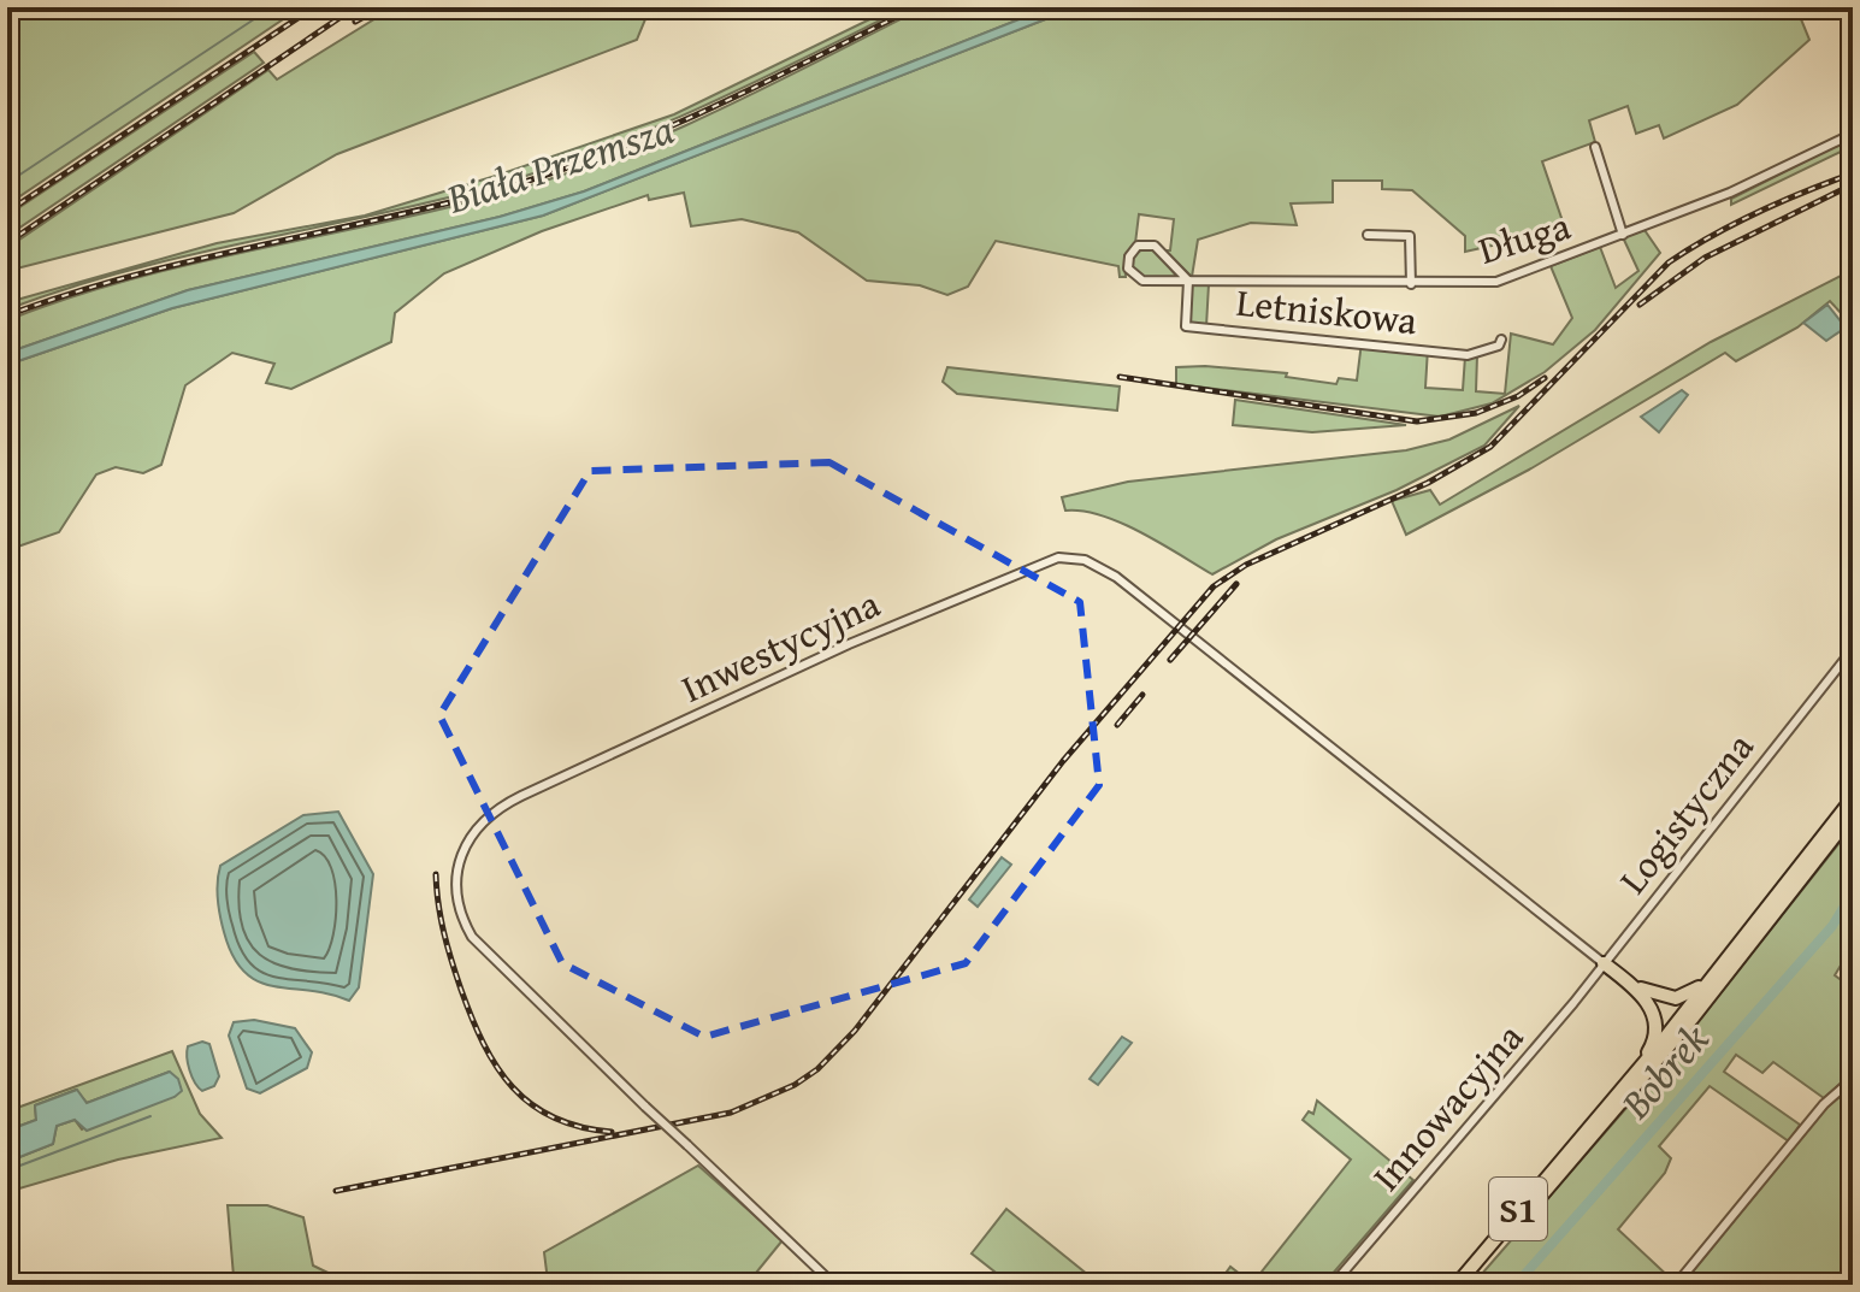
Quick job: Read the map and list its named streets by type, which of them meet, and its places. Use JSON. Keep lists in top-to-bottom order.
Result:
{
  "streets": {
    "highway": ["S1"],
    "street": [
      "Długa",
      "Letniskowa",
      "Inwestycyjna",
      "Logistyczna",
      "Innowacyjna"
    ]
  },
  "crossings": [
    ["Długa", "Letniskowa"],
    ["Inwestycyjna", "Logistyczna"],
    ["Inwestycyjna", "Innowacyjna"],
    ["Logistyczna", "Innowacyjna"]
  ],
  "water": ["Biała Przemsza", "Bobrek"]
}
